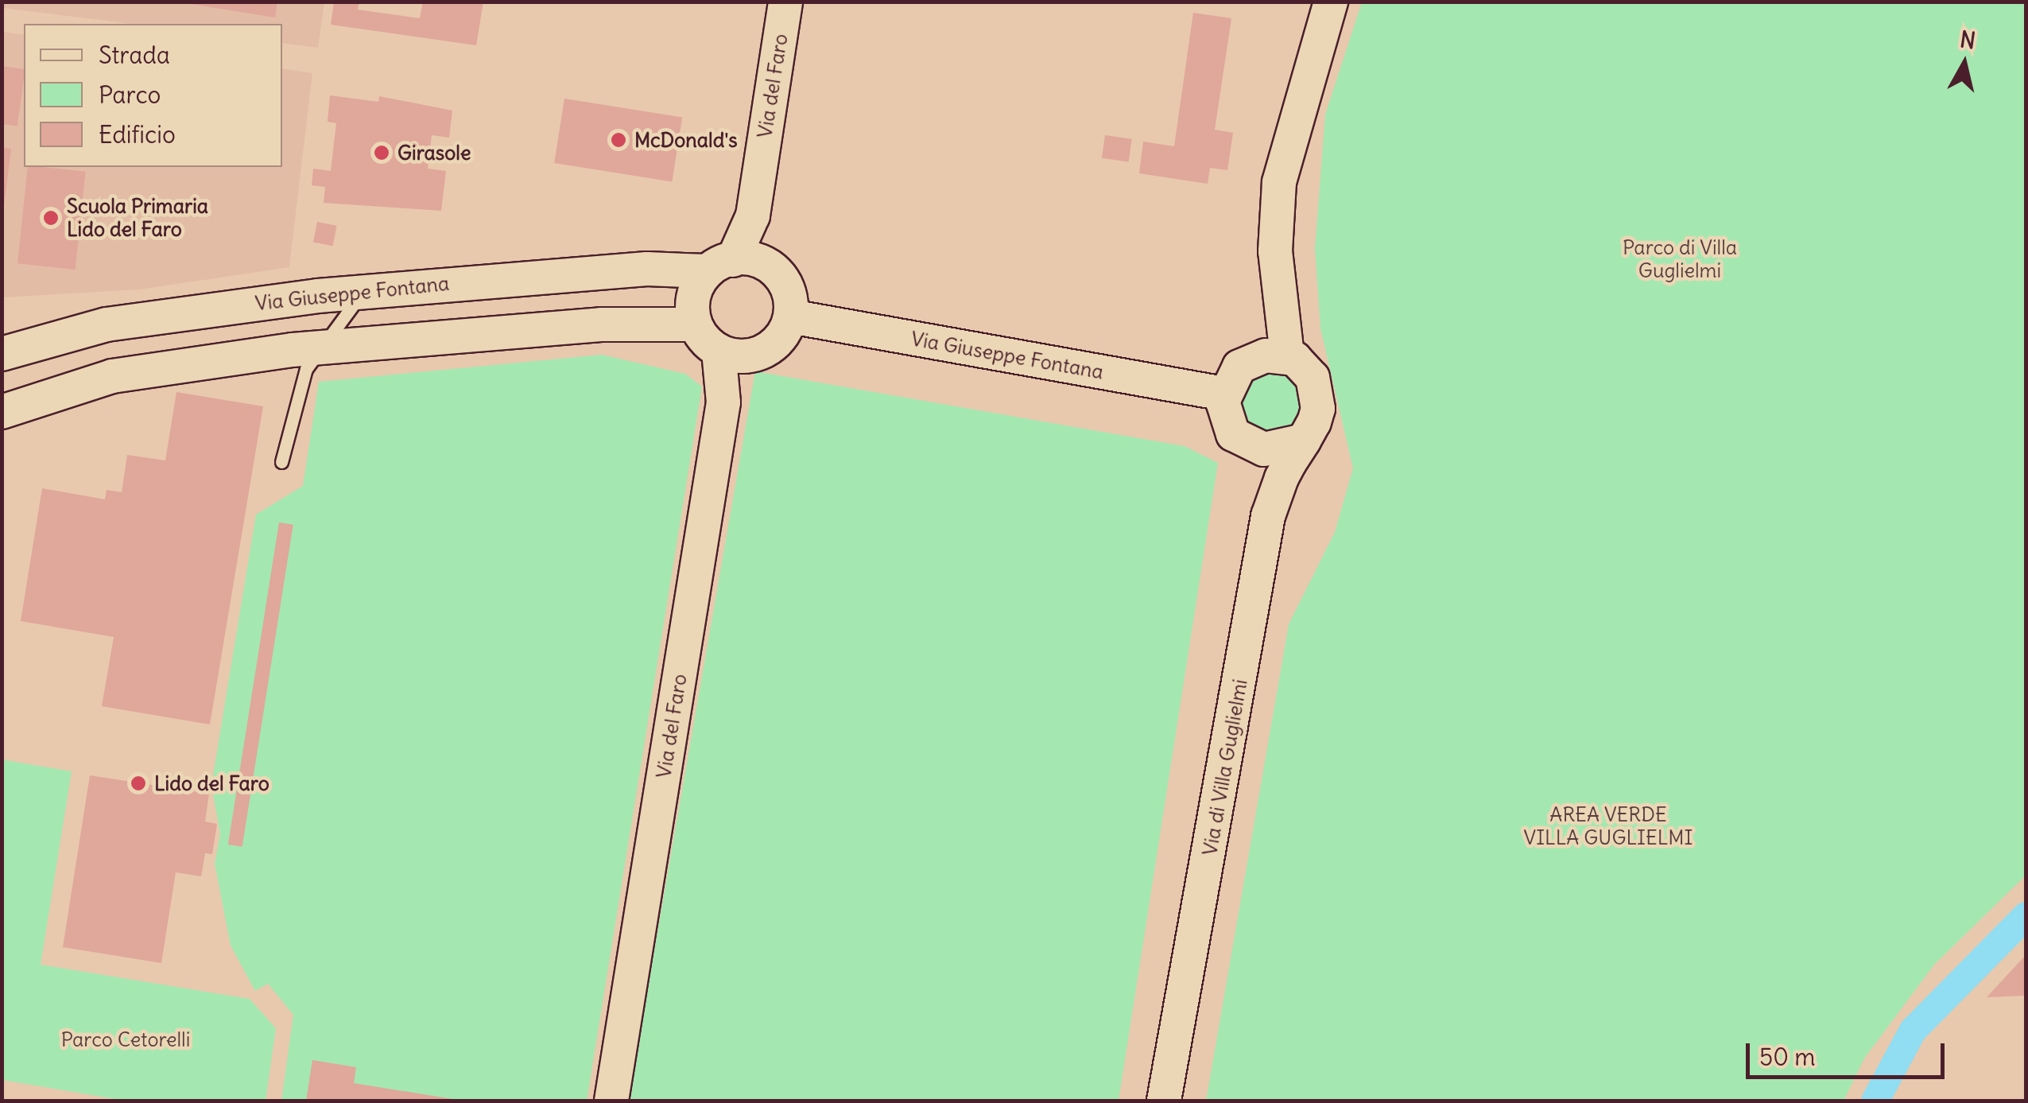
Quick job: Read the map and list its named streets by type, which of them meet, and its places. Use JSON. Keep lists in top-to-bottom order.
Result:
{
  "streets": {
    "street": ["Via del Faro", "Via Giuseppe Fontana", "Via di Villa Guglielmi"]
  },
  "crossings": [
    ["Via del Faro", "Via Giuseppe Fontana"],
    ["Via Giuseppe Fontana", "Via di Villa Guglielmi"]
  ],
  "parks": ["Parco di Villa Guglielmi", "AREA VERDE VILLA GUGLIELMI", "Parco Cetorelli"],
  "places": [
    "McDonald's",
    "Girasole",
    "Scuola Primaria Lido del Faro",
    "Lido del Faro"
  ],
  "legend": ["Strada", "Parco", "Edificio"],
  "scale_bar": "50 m",
  "north": "top"
}
